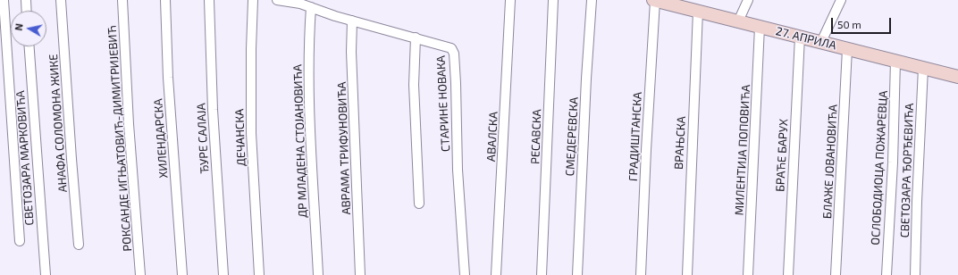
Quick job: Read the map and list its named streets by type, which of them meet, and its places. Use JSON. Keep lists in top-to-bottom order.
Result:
{
  "streets": {
    "main road": ["27. АПРИЛА"],
    "street": [
      "СТАРИНЕ НОВАКА",
      "АНАФА СОЛОМОНА ЖИКЕ",
      "АВАЛСКА",
      "РЕСАВСКА",
      "СМЕДЕРЕВСКА",
      "ГРАДИШТАНСКА",
      "ДЕЧАНСКА",
      "РОКСАНДЕ ИГЊАТОВИЋ-ДИМИТРИЈЕВИЋ",
      "ХИЛЕНДАРСКА",
      "ЂУРЕ САЛАЈА",
      "ДР МЛАДЕНА СТОЈАНОВИЋА",
      "ВРАЊСКА",
      "АВРАМА ТРИФУНОВИЋА",
      "МИЛЕНТИЈА ПОПОВИЋА",
      "БРАЋЕ БАРУХ",
      "СВЕТОЗАРА МАРКОВИЋА",
      "БЛАЖЕ ЈОВАНОВИЋА",
      "ОСЛОБОДИОЦА ПОЖАРЕВЦА",
      "СВЕТОЗАРА ЂОРЂЕВИЋА"
    ]
  },
  "crossings": [
    ["27. АПРИЛА", "ГРАДИШТАНСКА"],
    ["27. АПРИЛА", "ВРАЊСКА"],
    ["27. АПРИЛА", "МИЛЕНТИЈА ПОПОВИЋА"],
    ["27. АПРИЛА", "БРАЋЕ БАРУХ"],
    ["27. АПРИЛА", "БЛАЖЕ ЈОВАНОВИЋА"],
    ["27. АПРИЛА", "ОСЛОБОДИОЦА ПОЖАРЕВЦА"],
    ["27. АПРИЛА", "СВЕТОЗАРА ЂОРЂЕВИЋА"],
    ["СТАРИНЕ НОВАКА", "ДР МЛАДЕНА СТОЈАНОВИЋА"],
    ["СТАРИНЕ НОВАКА", "АВРАМА ТРИФУНОВИЋА"]
  ],
  "scale_bar": "50 m",
  "north": "left"
}
